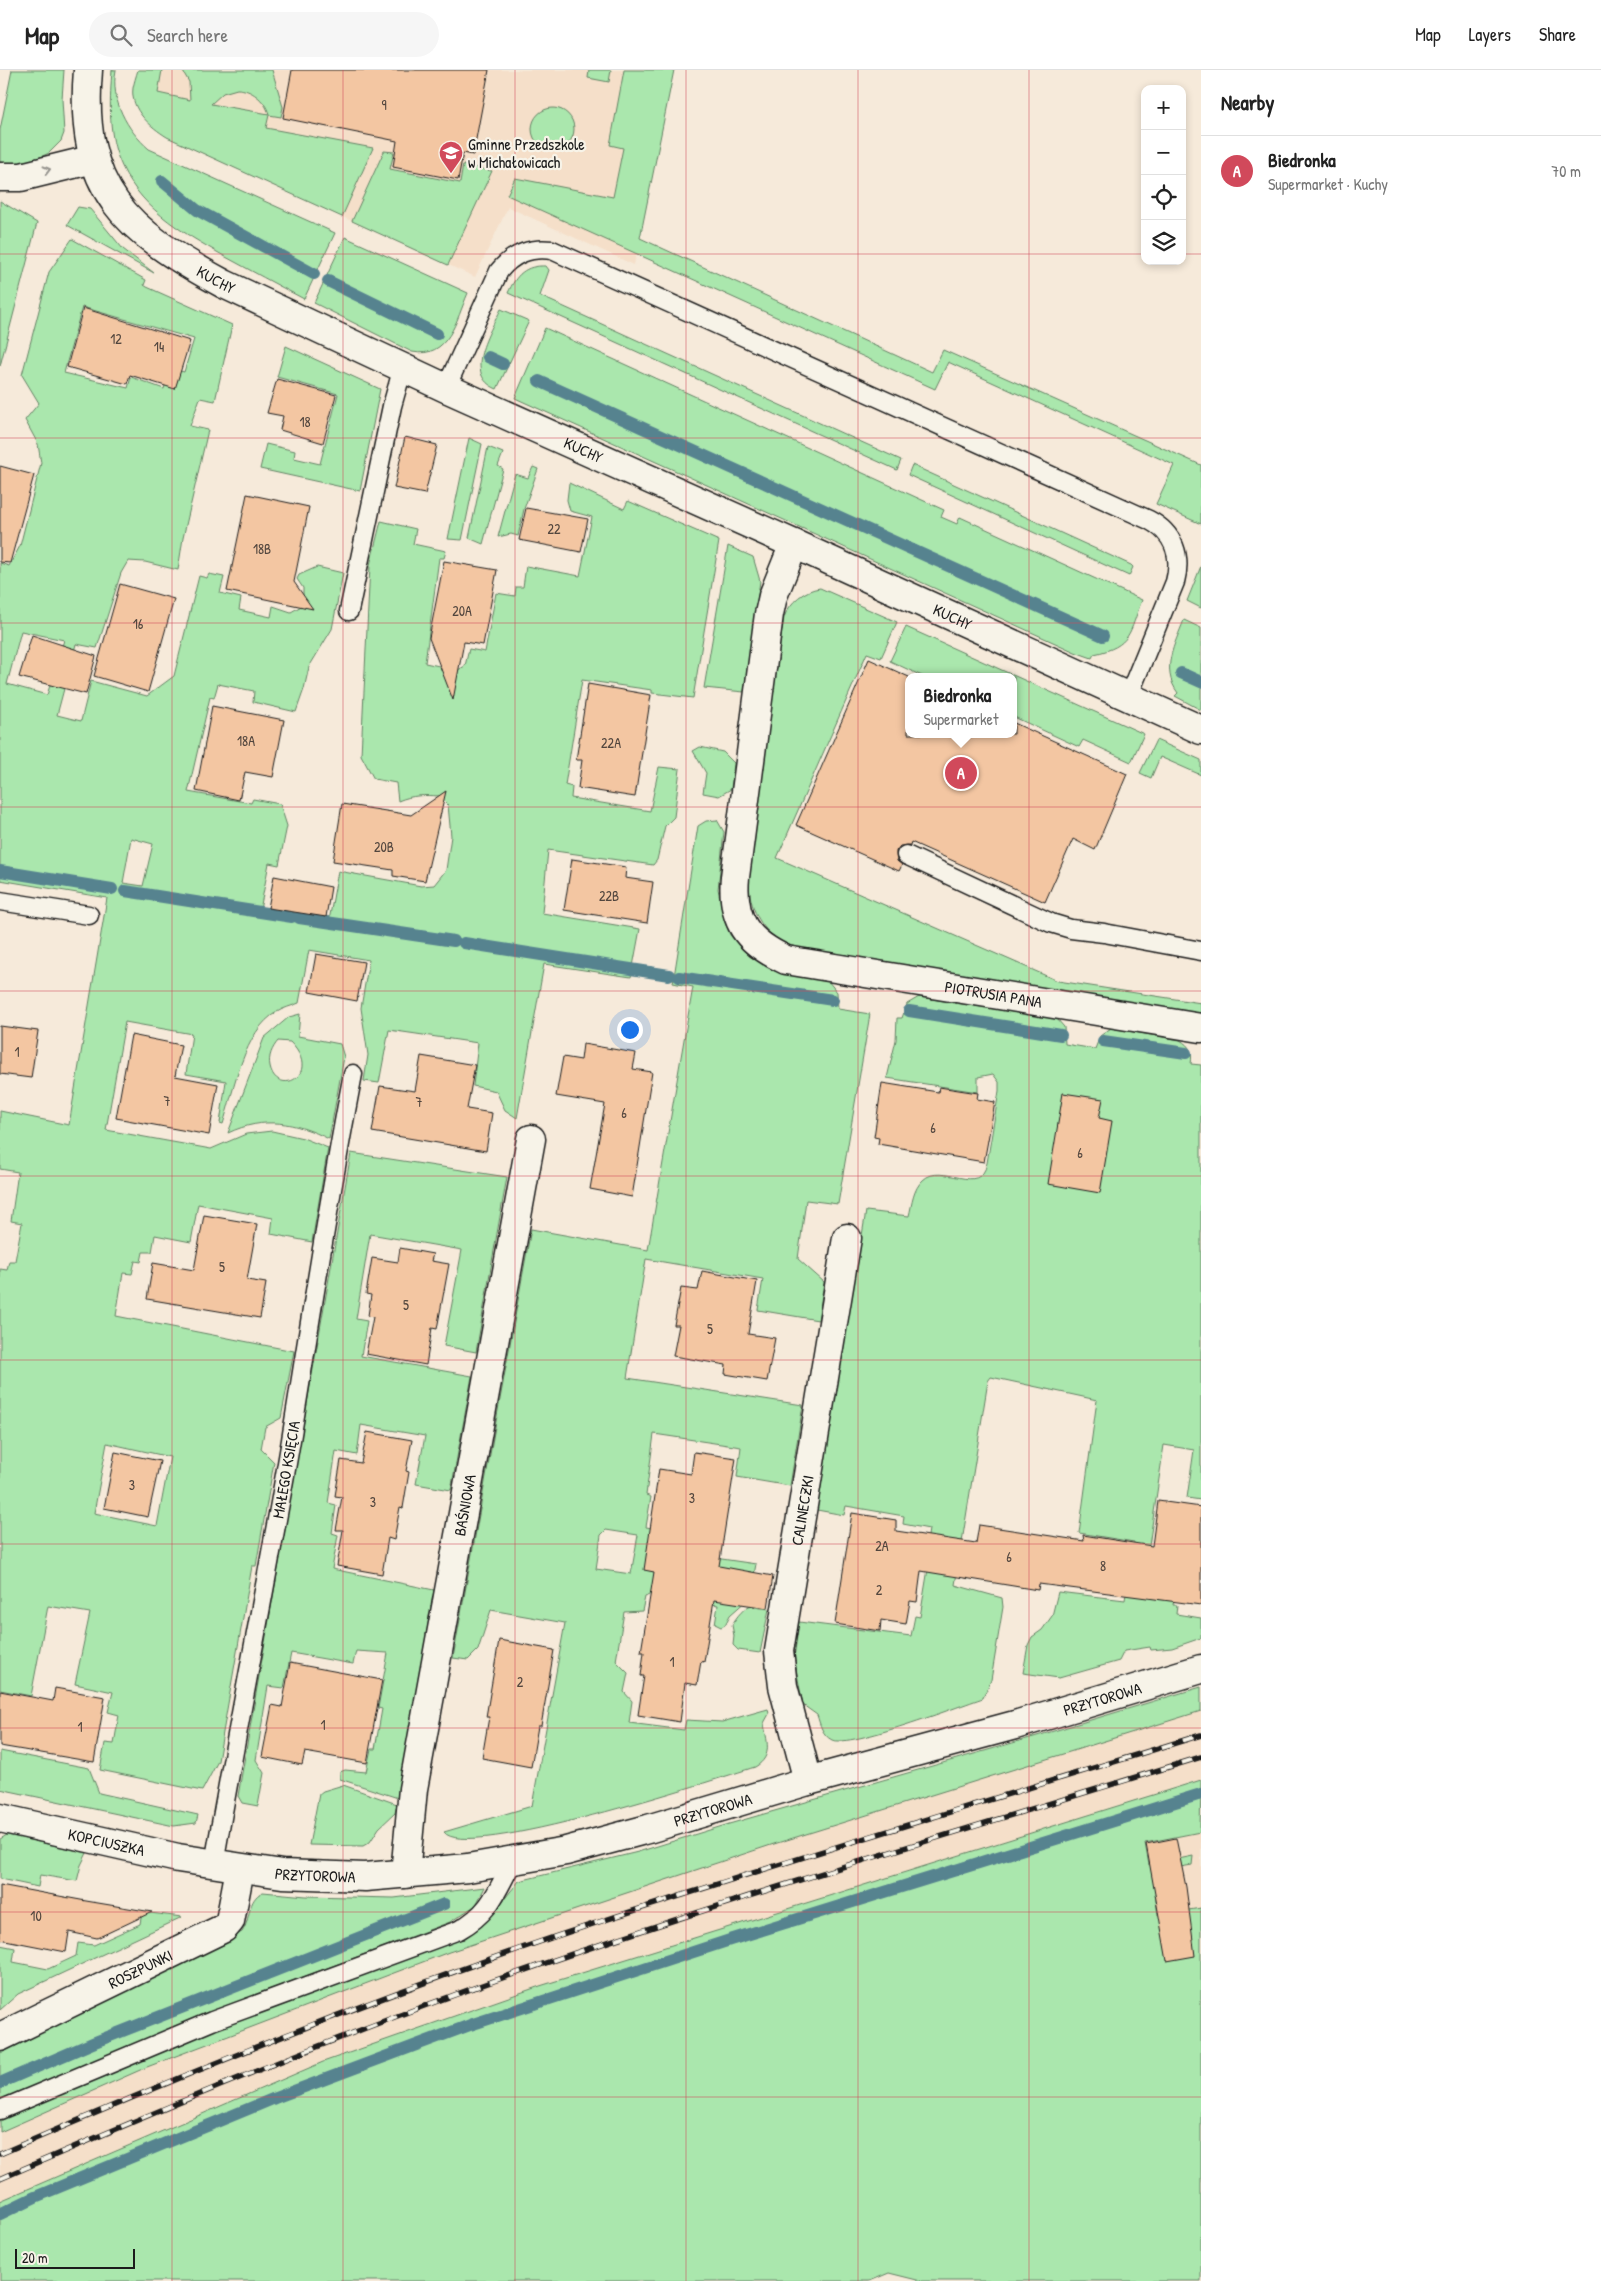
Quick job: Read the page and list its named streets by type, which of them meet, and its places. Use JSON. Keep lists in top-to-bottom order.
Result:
{
  "streets": {
    "street": [
      "KUCHY",
      "PIOTRUSIA PANA",
      "BAŚNIOWA",
      "CALINECZKI",
      "PRZYTOROWA",
      "KOPCIUSZKA",
      "ROSZPUNKI"
    ],
    "lane": ["MAŁEGO KSIĘCIA"]
  },
  "crossings": [
    ["KUCHY", "PIOTRUSIA PANA"],
    ["MAŁEGO KSIĘCIA", "PRZYTOROWA"],
    ["MAŁEGO KSIĘCIA", "KOPCIUSZKA"],
    ["MAŁEGO KSIĘCIA", "ROSZPUNKI"],
    ["BAŚNIOWA", "PRZYTOROWA"],
    ["CALINECZKI", "PRZYTOROWA"],
    ["PRZYTOROWA", "KOPCIUSZKA"],
    ["PRZYTOROWA", "ROSZPUNKI"],
    ["KOPCIUSZKA", "ROSZPUNKI"]
  ],
  "places": {
    "school or university": ["Gminne Przedszkole w Michałowicach"]
  },
  "house_numbers": [
    "9",
    "12",
    "14",
    "18",
    "22",
    "18B",
    "20A",
    "16",
    "18A",
    "22A",
    "20B",
    "22B",
    "1",
    "7",
    "7",
    "6",
    "6",
    "6",
    "5",
    "5",
    "5",
    "3",
    "3",
    "3",
    "2A",
    "6",
    "8",
    "2",
    "1",
    "2",
    "1",
    "1",
    "10"
  ],
  "scale_bar": "20 m",
  "page": {
    "header": "Map",
    "search": "Search here",
    "nav": ["Map", "Layers", "Share"],
    "heading": "Nearby",
    "map_buttons": ["+", "−"],
    "list": [
      {
        "mark": "A",
        "name": "Biedronka",
        "note": "Supermarket · Kuchy",
        "value": "70 m"
      }
    ],
    "popup": ["Biedronka", "Supermarket"],
    "pins": "A",
    "scale": "20 m"
  }
}
